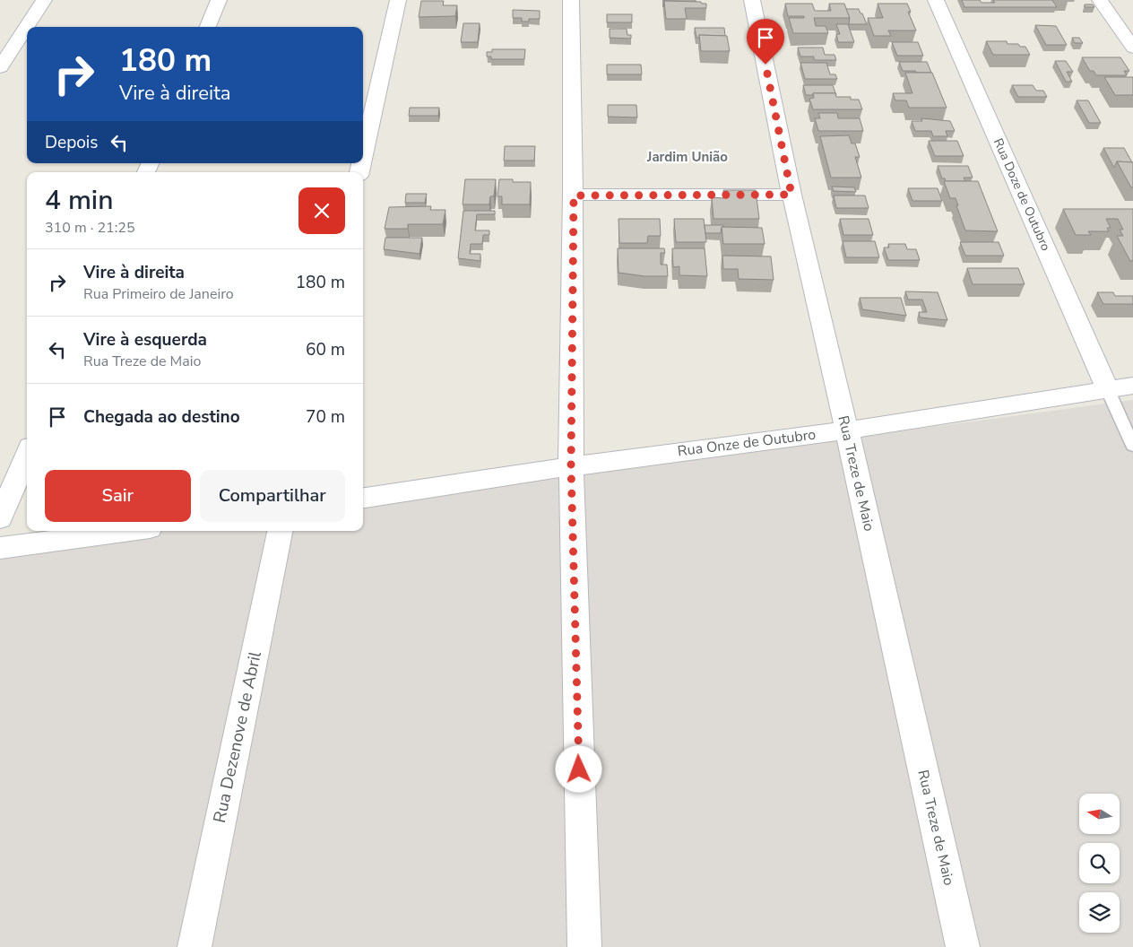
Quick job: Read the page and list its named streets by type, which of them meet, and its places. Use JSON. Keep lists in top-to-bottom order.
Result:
{
  "streets": {
    "street": [
      "Rua Doze de Outubro",
      "Rua Onze de Outubro",
      "Rua Treze de Maio",
      "Rua Dezenove de Abril"
    ]
  },
  "crossings": [
    ["Rua Doze de Outubro", "Rua Onze de Outubro"],
    ["Rua Onze de Outubro", "Rua Treze de Maio"]
  ],
  "districts": ["Jardim União"],
  "north": "left",
  "page": {
    "turn": ["180 m", "Vire à direita"],
    "then": "Depois",
    "heading": ["4 min", "310 m · 21:25"],
    "list": [
      {
        "name": "Vire à direita",
        "note": "Rua Primeiro de Janeiro",
        "value": "180 m"
      },
      {
        "name": "Vire à esquerda",
        "note": "Rua Treze de Maio",
        "value": "60 m"
      },
      {
        "name": "Chegada ao destino",
        "value": "70 m"
      }
    ],
    "buttons": ["Sair", "Compartilhar"]
  }
}
